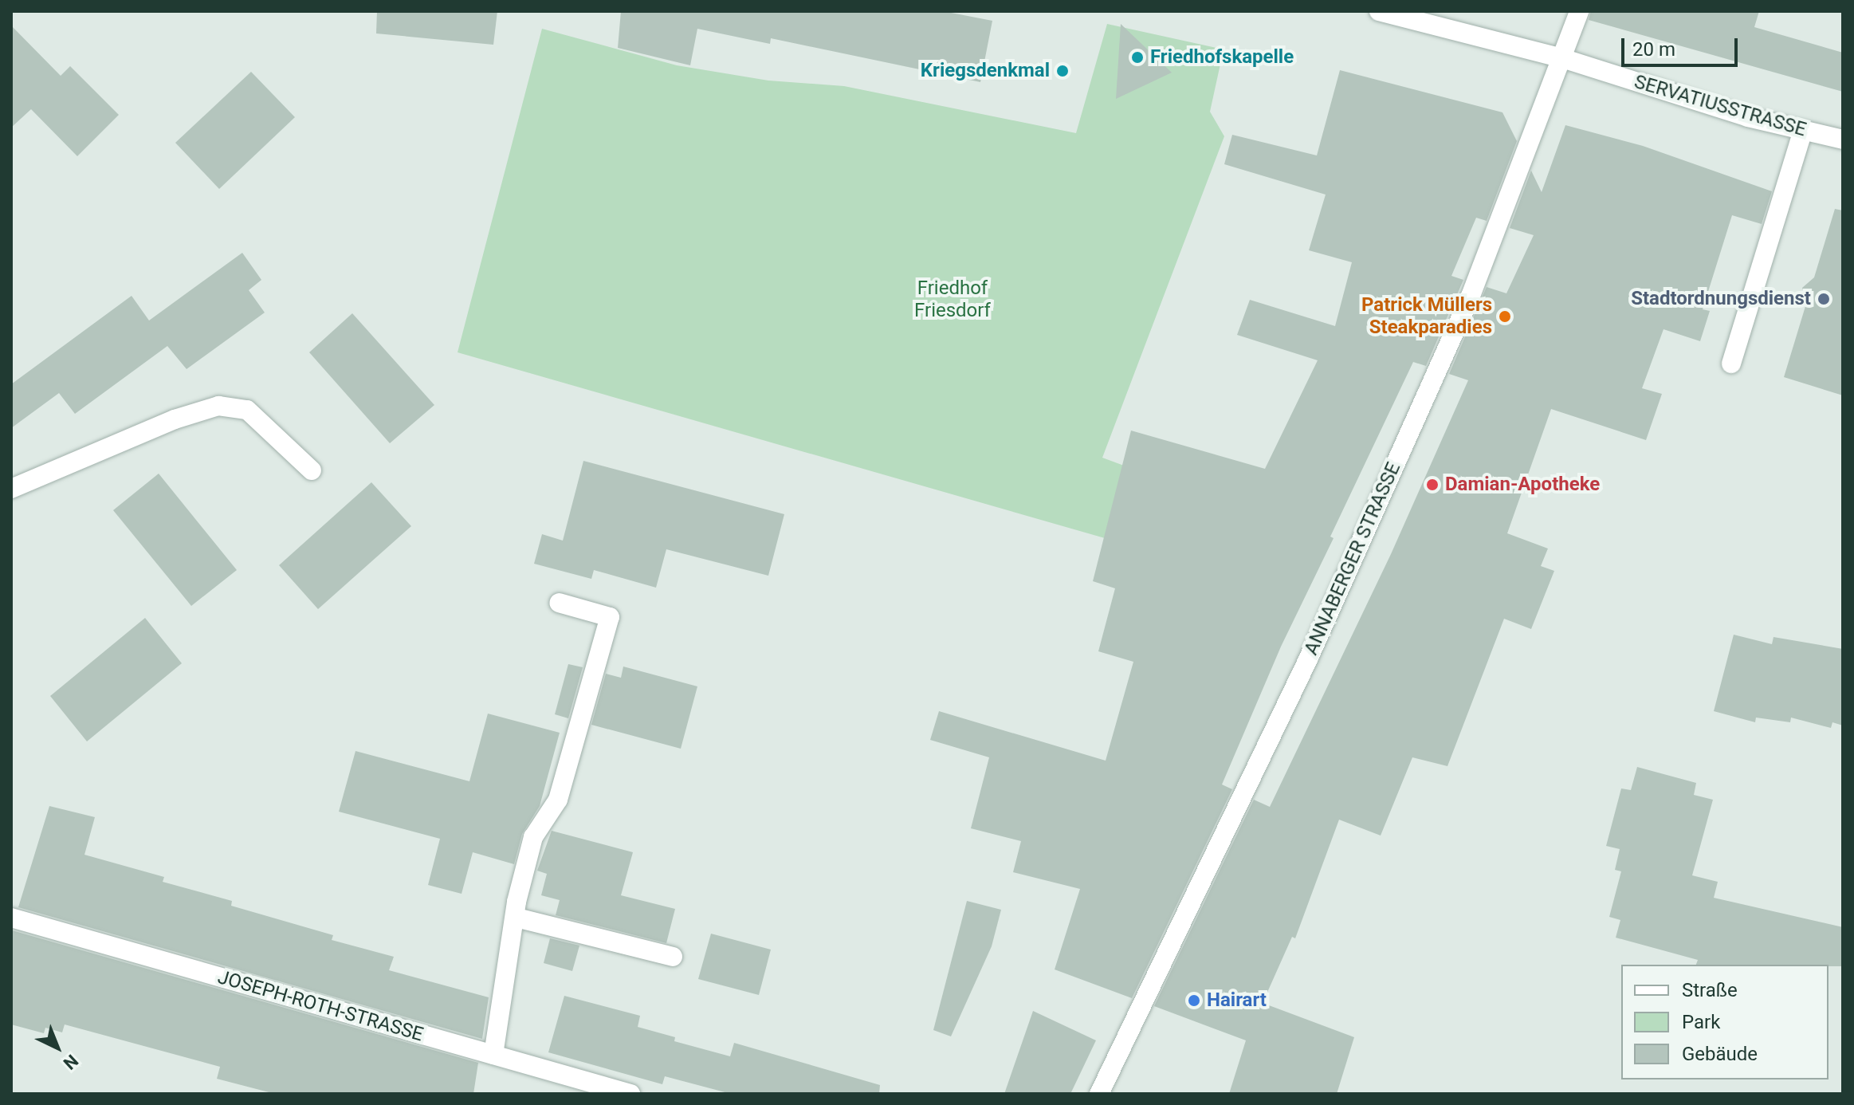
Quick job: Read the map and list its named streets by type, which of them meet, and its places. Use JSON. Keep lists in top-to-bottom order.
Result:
{
  "streets": {
    "street": ["SERVATIUSSTRASSE", "ANNABERGER STRASSE", "JOSEPH-ROTH-STRASSE"]
  },
  "crossings": [
    ["SERVATIUSSTRASSE", "ANNABERGER STRASSE"]
  ],
  "parks": ["Friedhof Friesdorf"],
  "places": [
    "Friedhofskapelle",
    "Kriegsdenkmal",
    "Stadtordnungsdienst",
    "Patrick Müllers Steakparadies",
    "Damian-Apotheke",
    "Hairart"
  ],
  "legend": ["Straße", "Park", "Gebäude"],
  "scale_bar": "20 m",
  "north": "bottom right"
}
